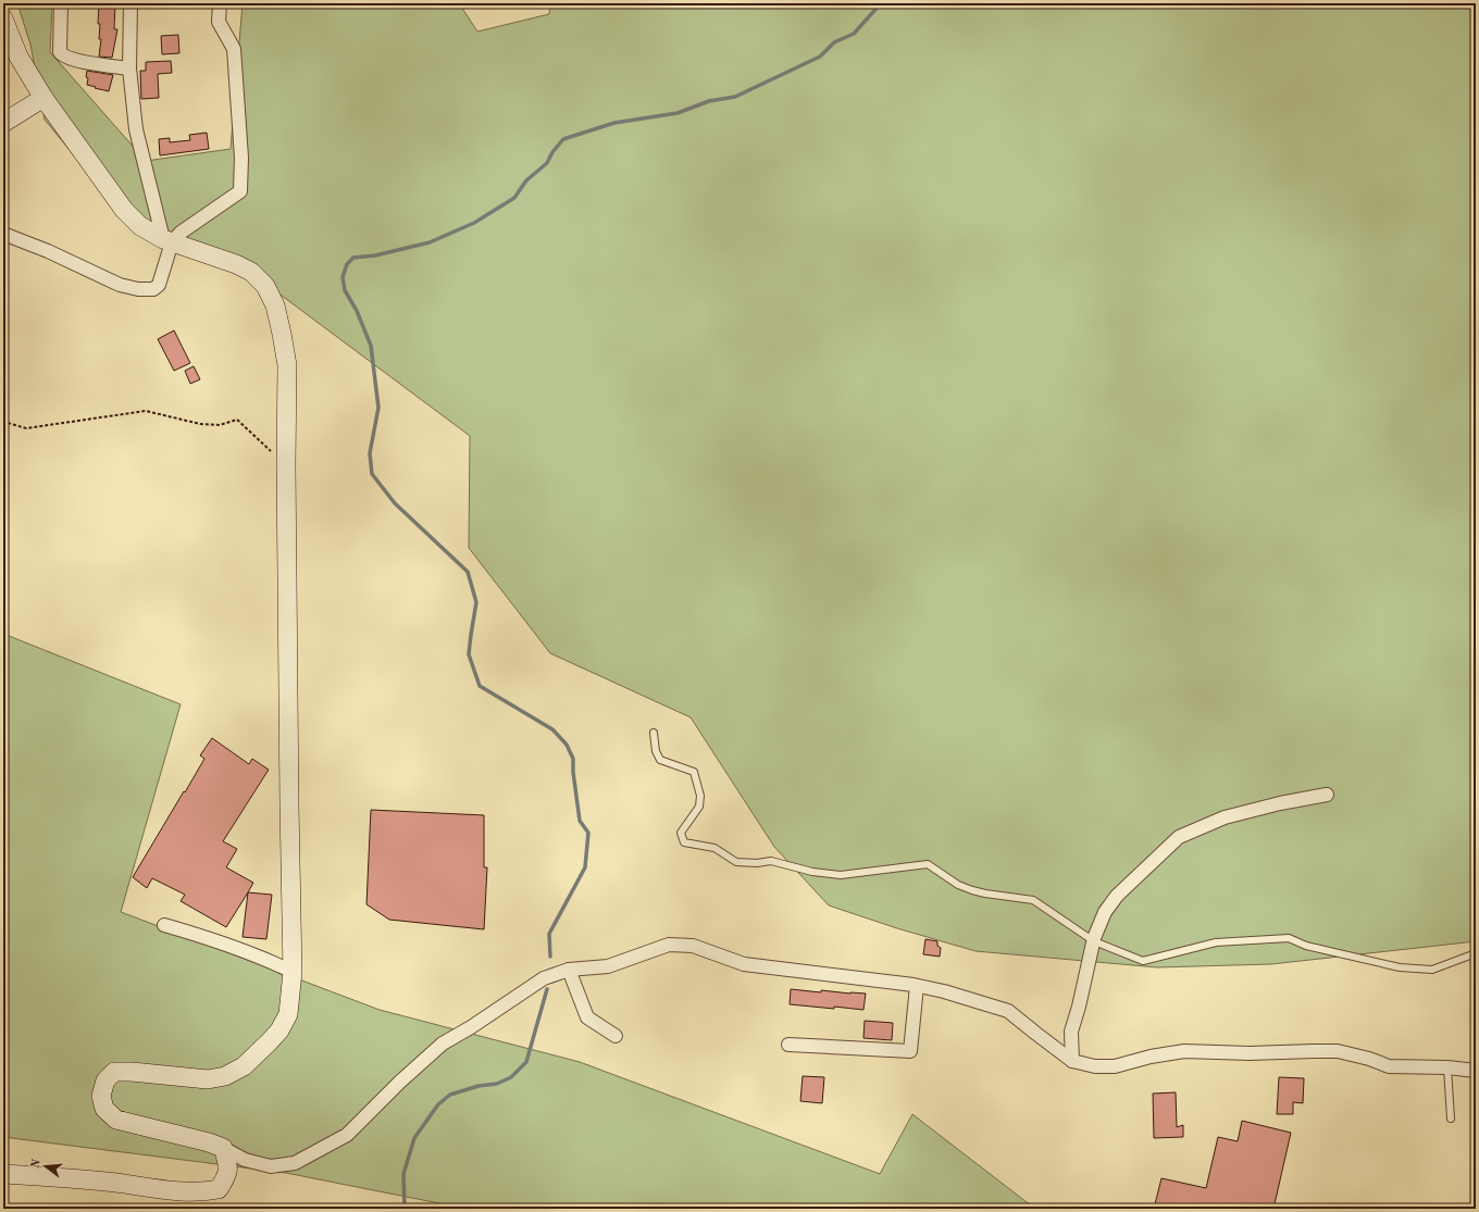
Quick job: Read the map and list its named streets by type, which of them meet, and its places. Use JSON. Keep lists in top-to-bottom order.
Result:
{
  "north": "left"
}
